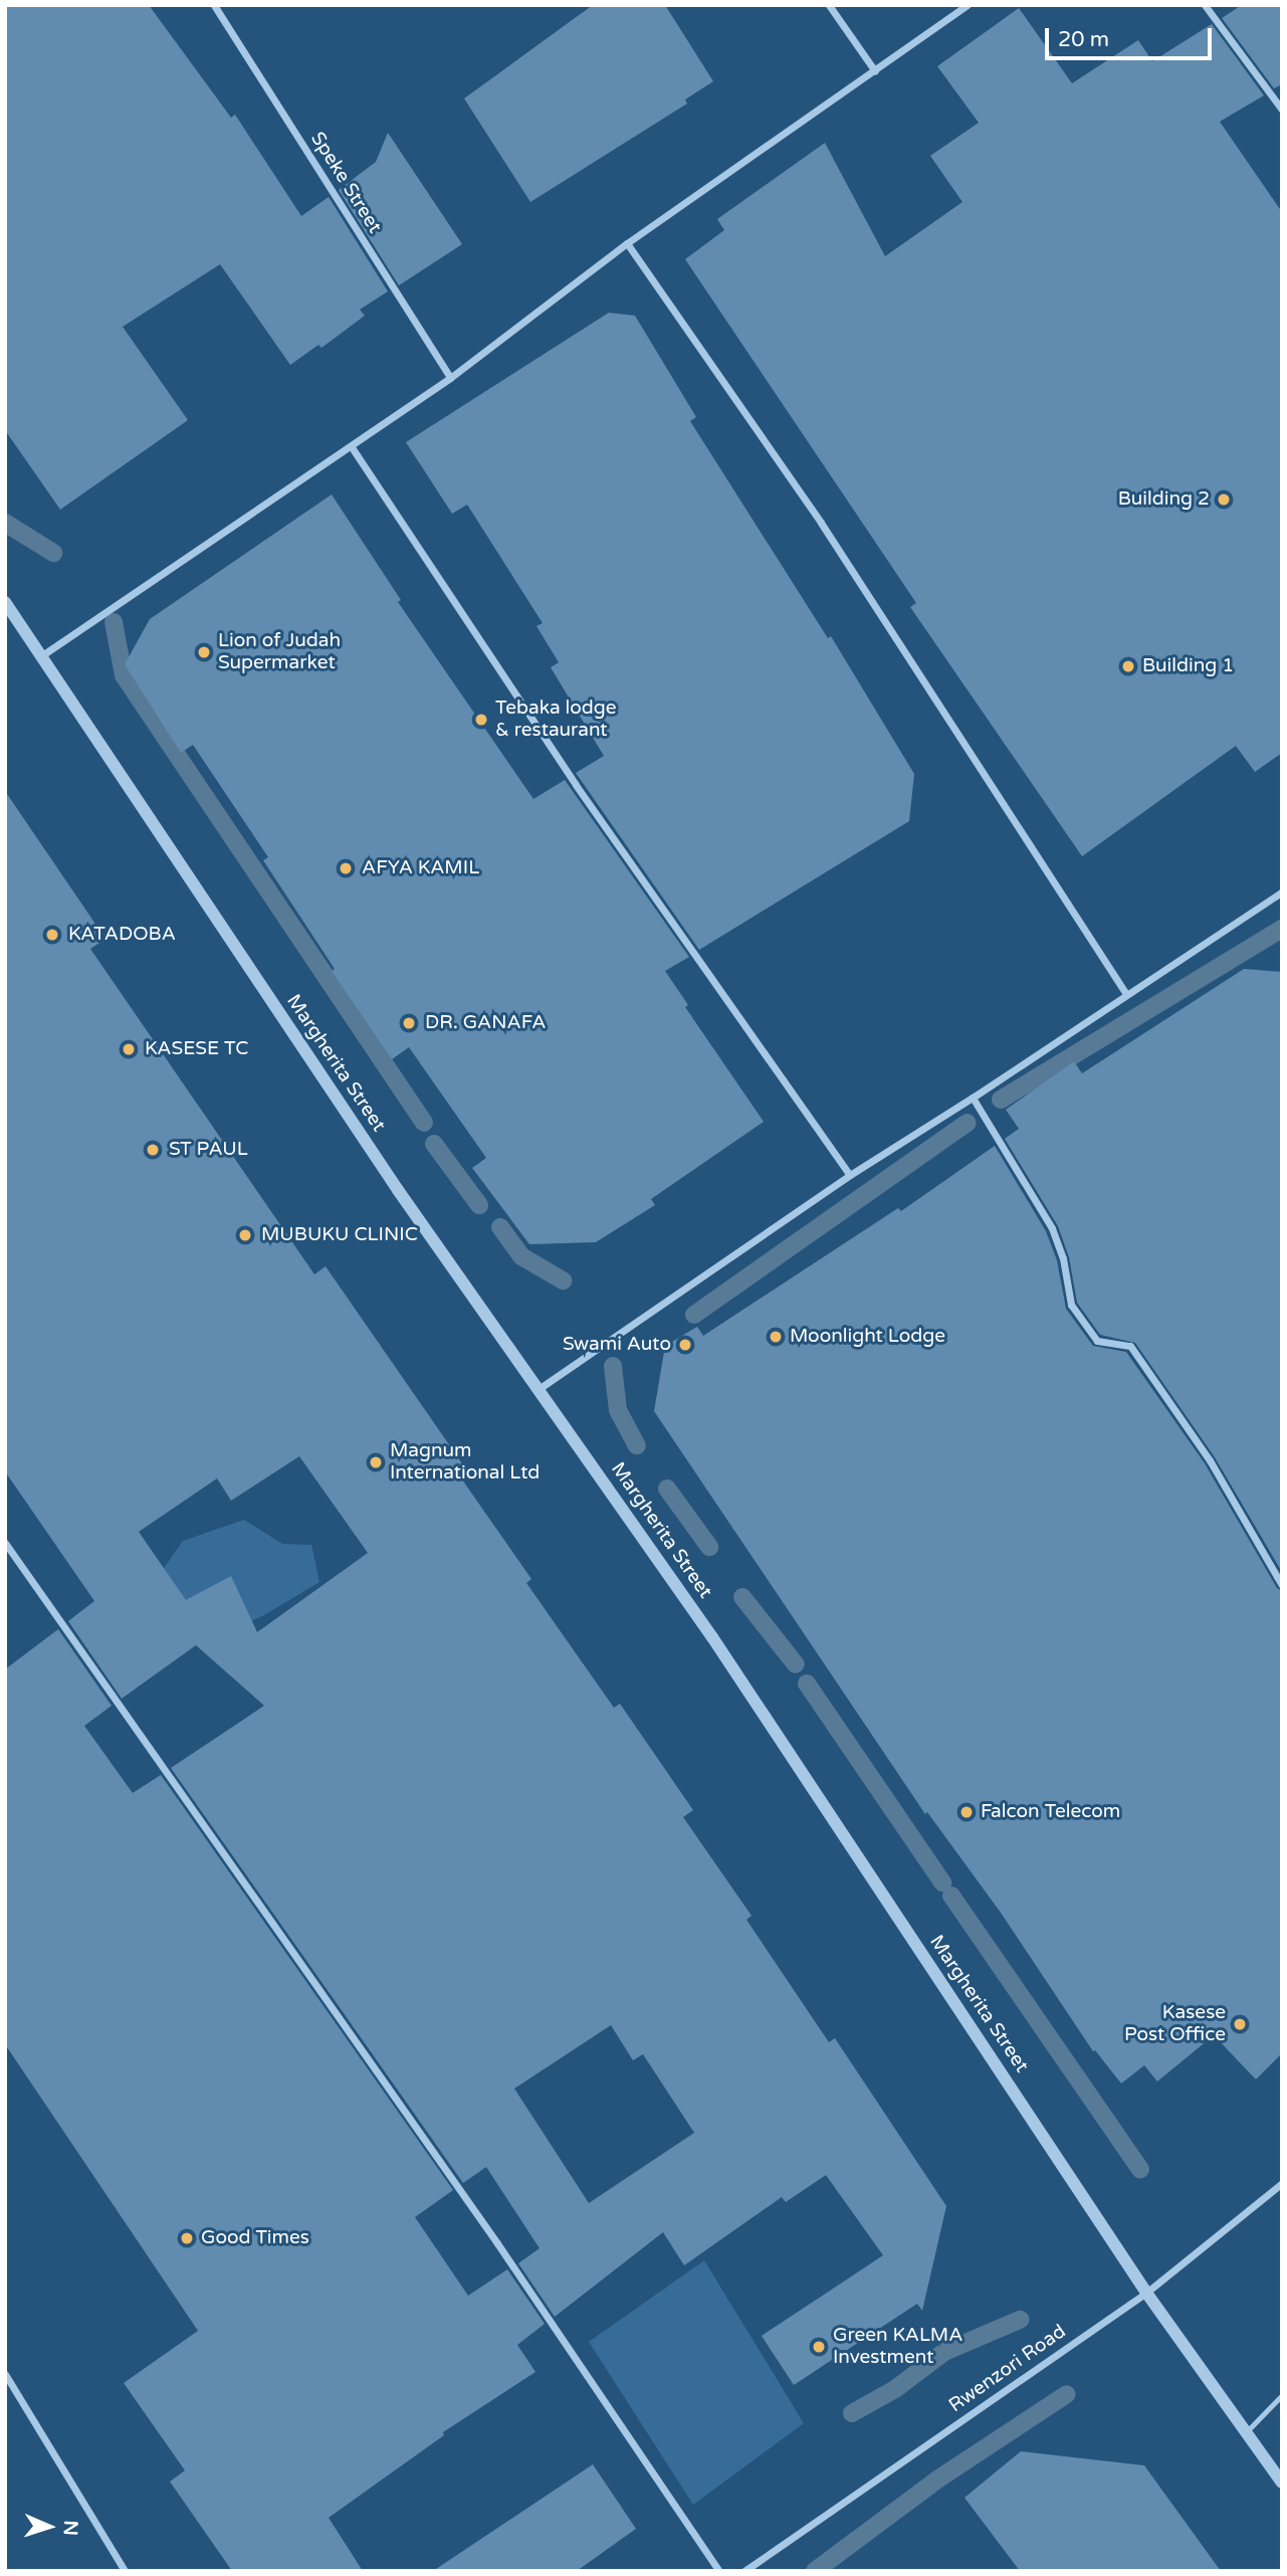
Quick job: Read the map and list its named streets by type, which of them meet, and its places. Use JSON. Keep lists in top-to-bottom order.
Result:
{
  "streets": {
    "street": ["Speke Street", "Margherita Street", "Rwenzori Road"]
  },
  "crossings": [
    ["Margherita Street", "Rwenzori Road"]
  ],
  "places": [
    "Building 2",
    "Lion of Judah Supermarket",
    "Building 1",
    "Tebaka lodge & restaurant",
    "AFYA KAMIL",
    "KATADOBA",
    "DR. GANAFA",
    "KASESE TC",
    "ST PAUL",
    "MUBUKU CLINIC",
    "Moonlight Lodge",
    "Swami Auto",
    "Magnum International Ltd",
    "Falcon Telecom",
    "Kasese Post Office",
    "Good Times",
    "Green KALMA Investment"
  ],
  "scale_bar": "20 m",
  "north": "right"
}
